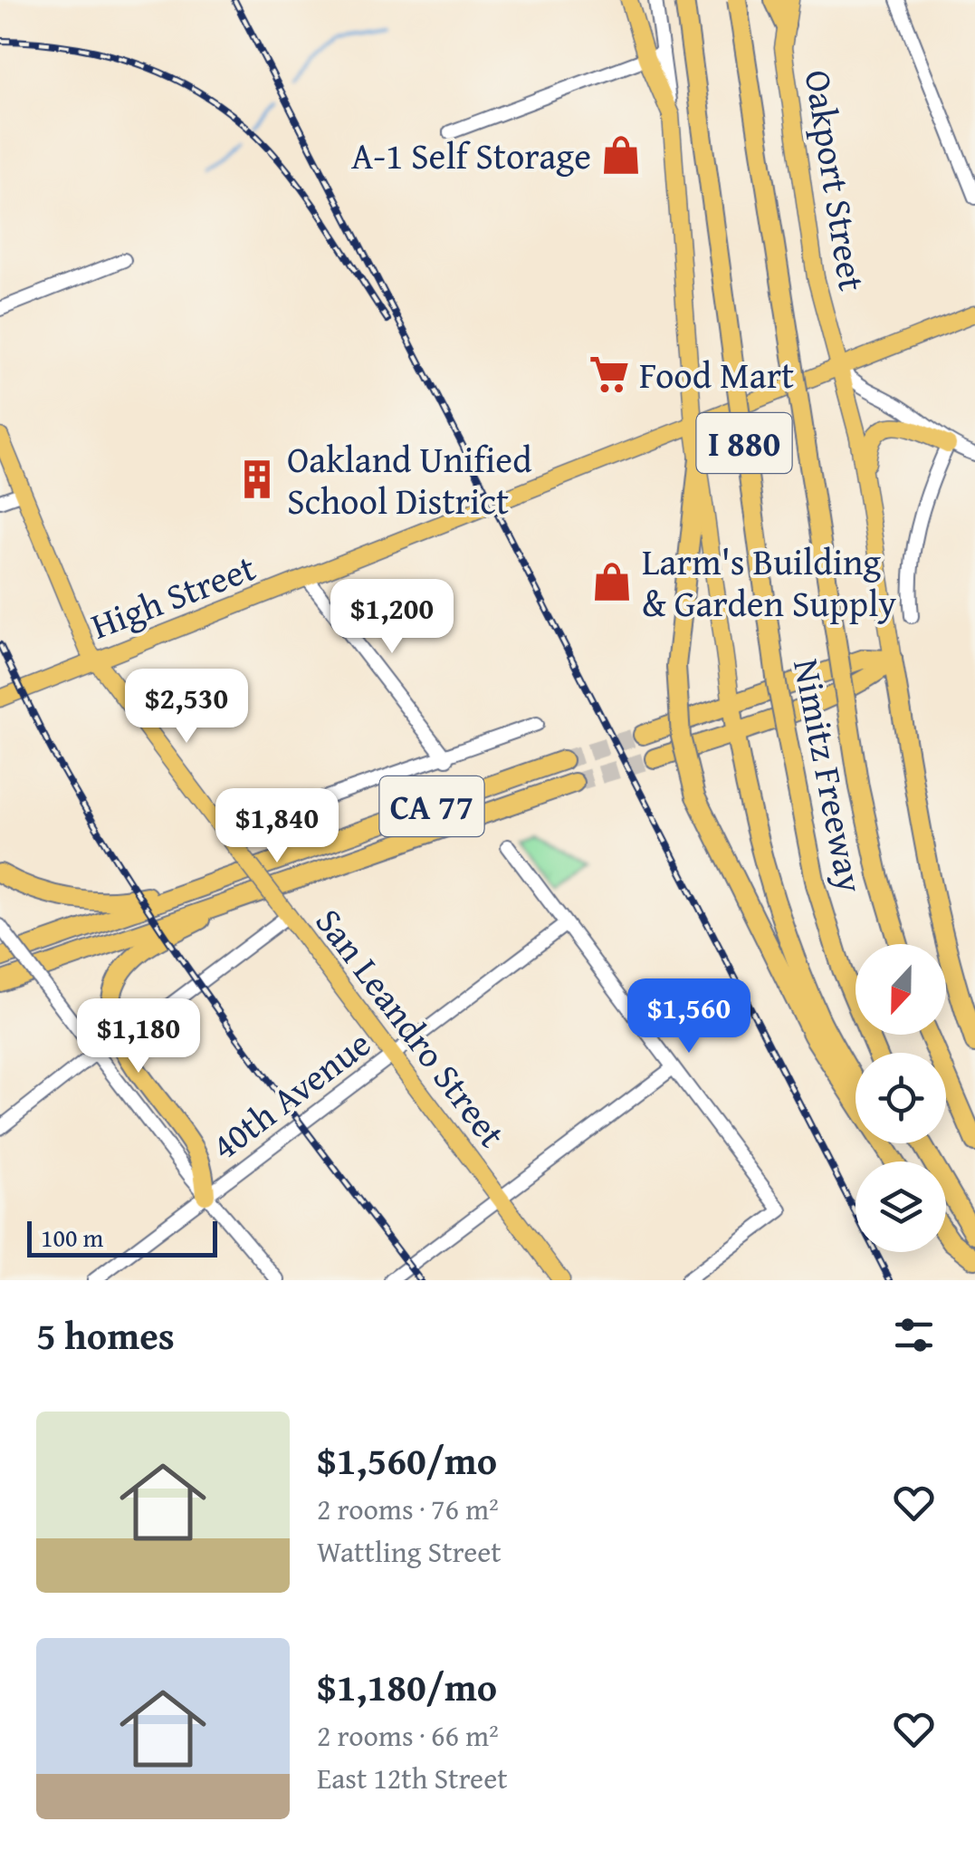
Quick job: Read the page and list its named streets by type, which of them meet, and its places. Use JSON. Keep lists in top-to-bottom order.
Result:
{
  "streets": {
    "highway": ["I 880", "Nimitz Freeway", "CA 77"],
    "main road": ["Oakport Street", "High Street", "San Leandro Street"],
    "street": ["40th Avenue"]
  },
  "crossings": [
    ["Oakport Street", "High Street"],
    ["High Street", "San Leandro Street"],
    ["San Leandro Street", "40th Avenue"]
  ],
  "places": {
    "shop": ["A-1 Self Storage", "Larm's Building & Garden Supply"],
    "supermarket": ["Food Mart"],
    "building": ["Oakland Unified School District"]
  },
  "scale_bar": "100 m",
  "north": "bottom",
  "page": {
    "price": [
      "$1,200",
      "$2,530",
      "$1,840",
      "$1,560",
      "$1,180"
    ],
    "scale": "100 m",
    "heading": "5 homes",
    "list": [
      {
        "name": "$1,560/mo",
        "note": "2 rooms · 76 m² · Wattling Street"
      },
      {
        "name": "$1,180/mo",
        "note": "2 rooms · 66 m² · East 12th Street"
      }
    ]
  }
}
